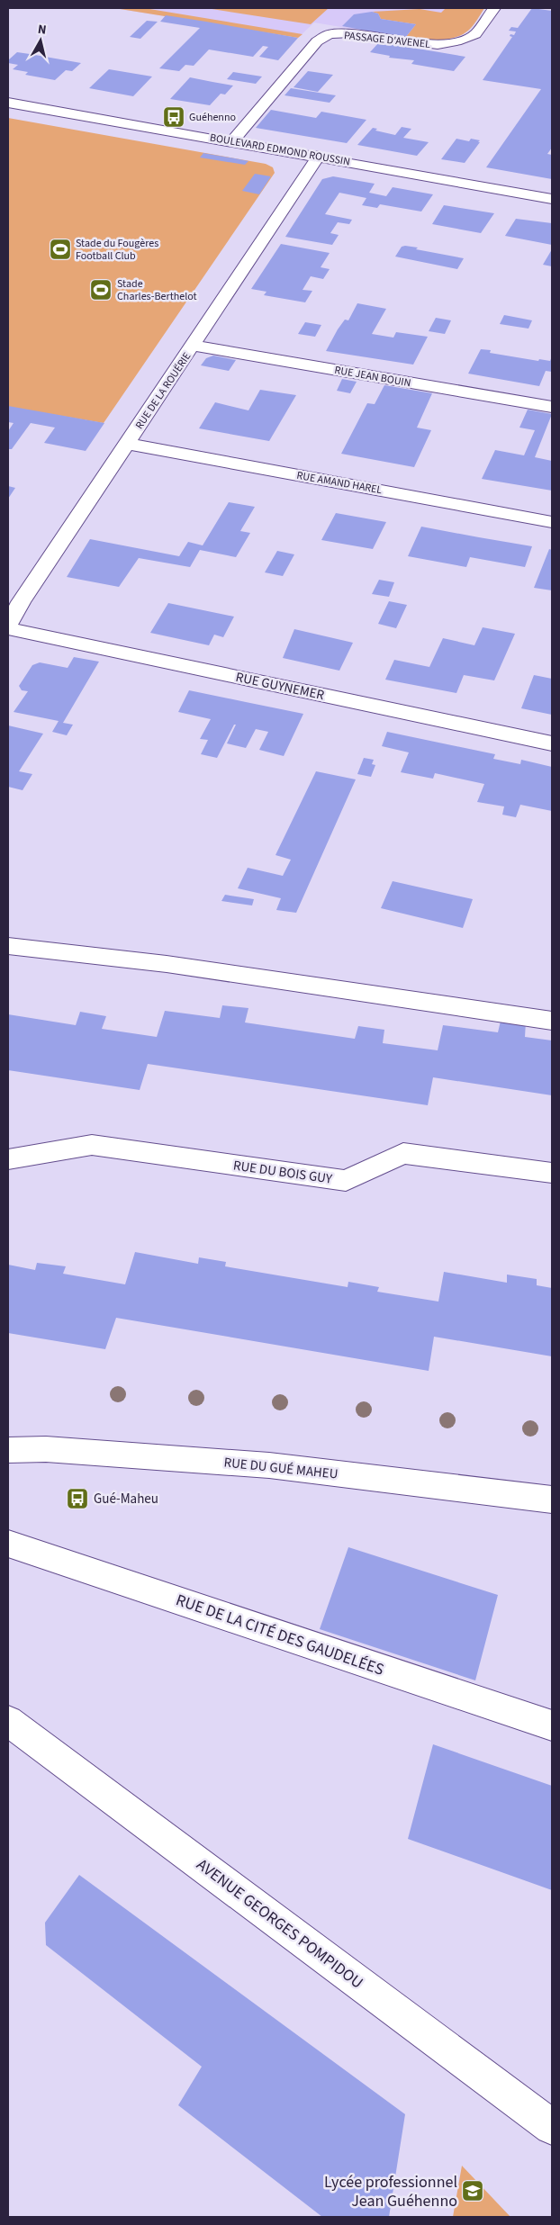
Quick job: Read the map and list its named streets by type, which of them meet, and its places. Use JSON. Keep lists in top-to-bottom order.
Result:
{
  "streets": {
    "street": [
      "PASSAGE D'AVENEL",
      "BOULEVARD EDMOND ROUSSIN",
      "RUE JEAN BOUIN",
      "RUE DE LA ROUËRIE",
      "RUE AMAND HAREL",
      "RUE GUYNEMER",
      "RUE DU BOIS GUY",
      "RUE DU GUÉ MAHEU",
      "RUE DE LA CITÉ DES GAUDELÉES",
      "AVENUE GEORGES POMPIDOU"
    ]
  },
  "crossings": [
    ["PASSAGE D'AVENEL", "BOULEVARD EDMOND ROUSSIN"],
    ["BOULEVARD EDMOND ROUSSIN", "RUE DE LA ROUËRIE"],
    ["RUE JEAN BOUIN", "RUE DE LA ROUËRIE"],
    ["RUE DE LA ROUËRIE", "RUE AMAND HAREL"],
    ["RUE DE LA ROUËRIE", "RUE GUYNEMER"]
  ],
  "places": {
    "bus stop": ["Guéhenno", "Gué-Maheu"],
    "sports": ["Stade du Fougères Football Club", "Stade Charles-Berthelot"],
    "school or university": ["Lycée professionnel Jean Guéhenno"]
  },
  "north": "top"
}
